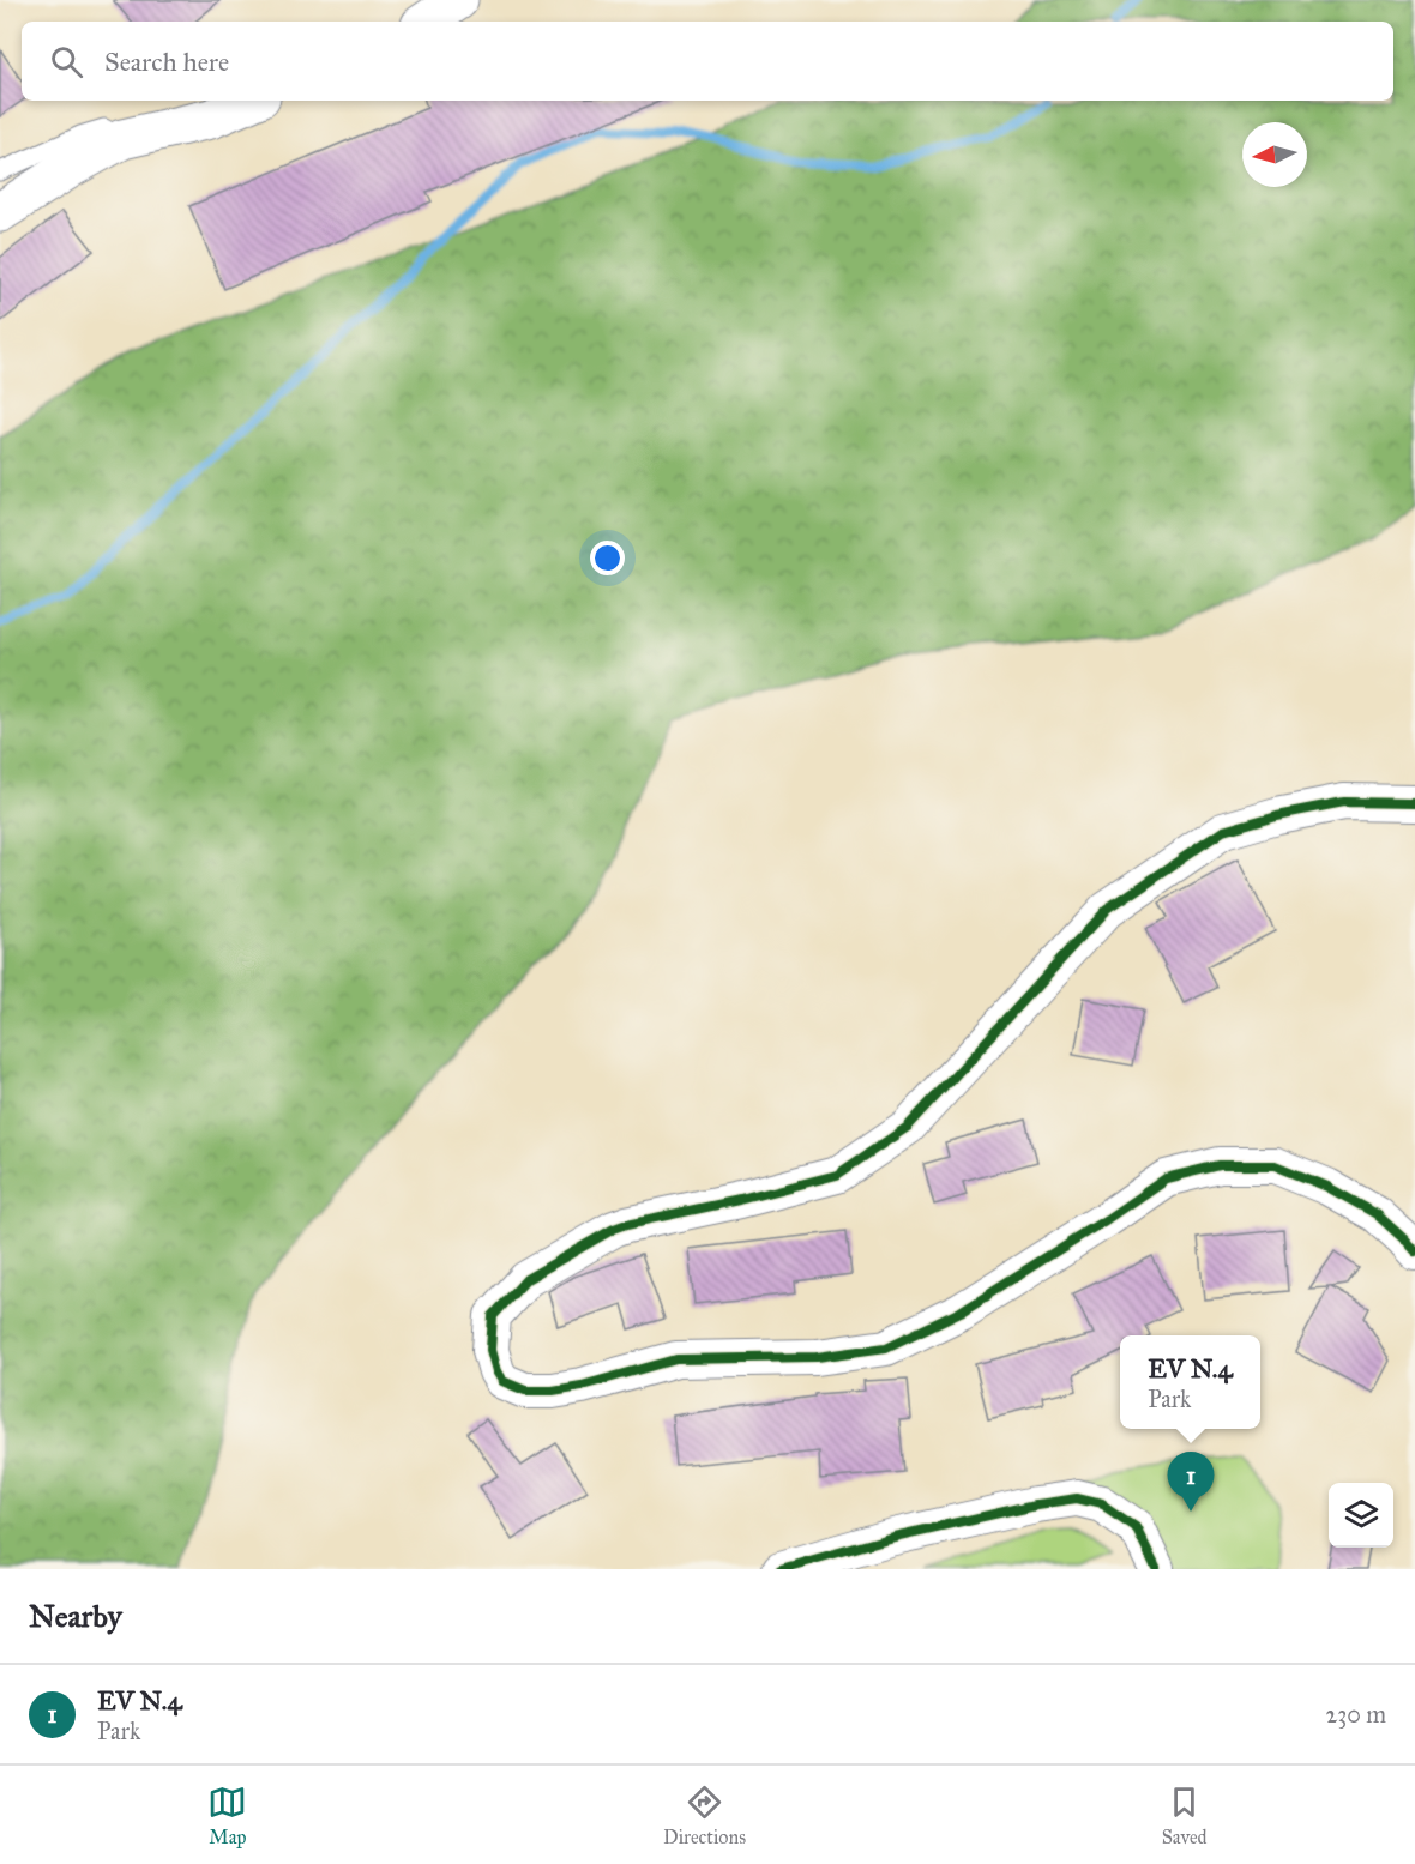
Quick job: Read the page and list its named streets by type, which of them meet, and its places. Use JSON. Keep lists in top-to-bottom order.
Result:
{
  "north": "left",
  "page": {
    "search": "Search here",
    "popup": ["EV N.4", "Park"],
    "pins": "1",
    "heading": "Nearby",
    "list": [
      {
        "mark": "1",
        "name": "EV N.4",
        "note": "Park",
        "value": "230 m"
      }
    ],
    "nav": ["Map", "Directions", "Saved"]
  }
}
